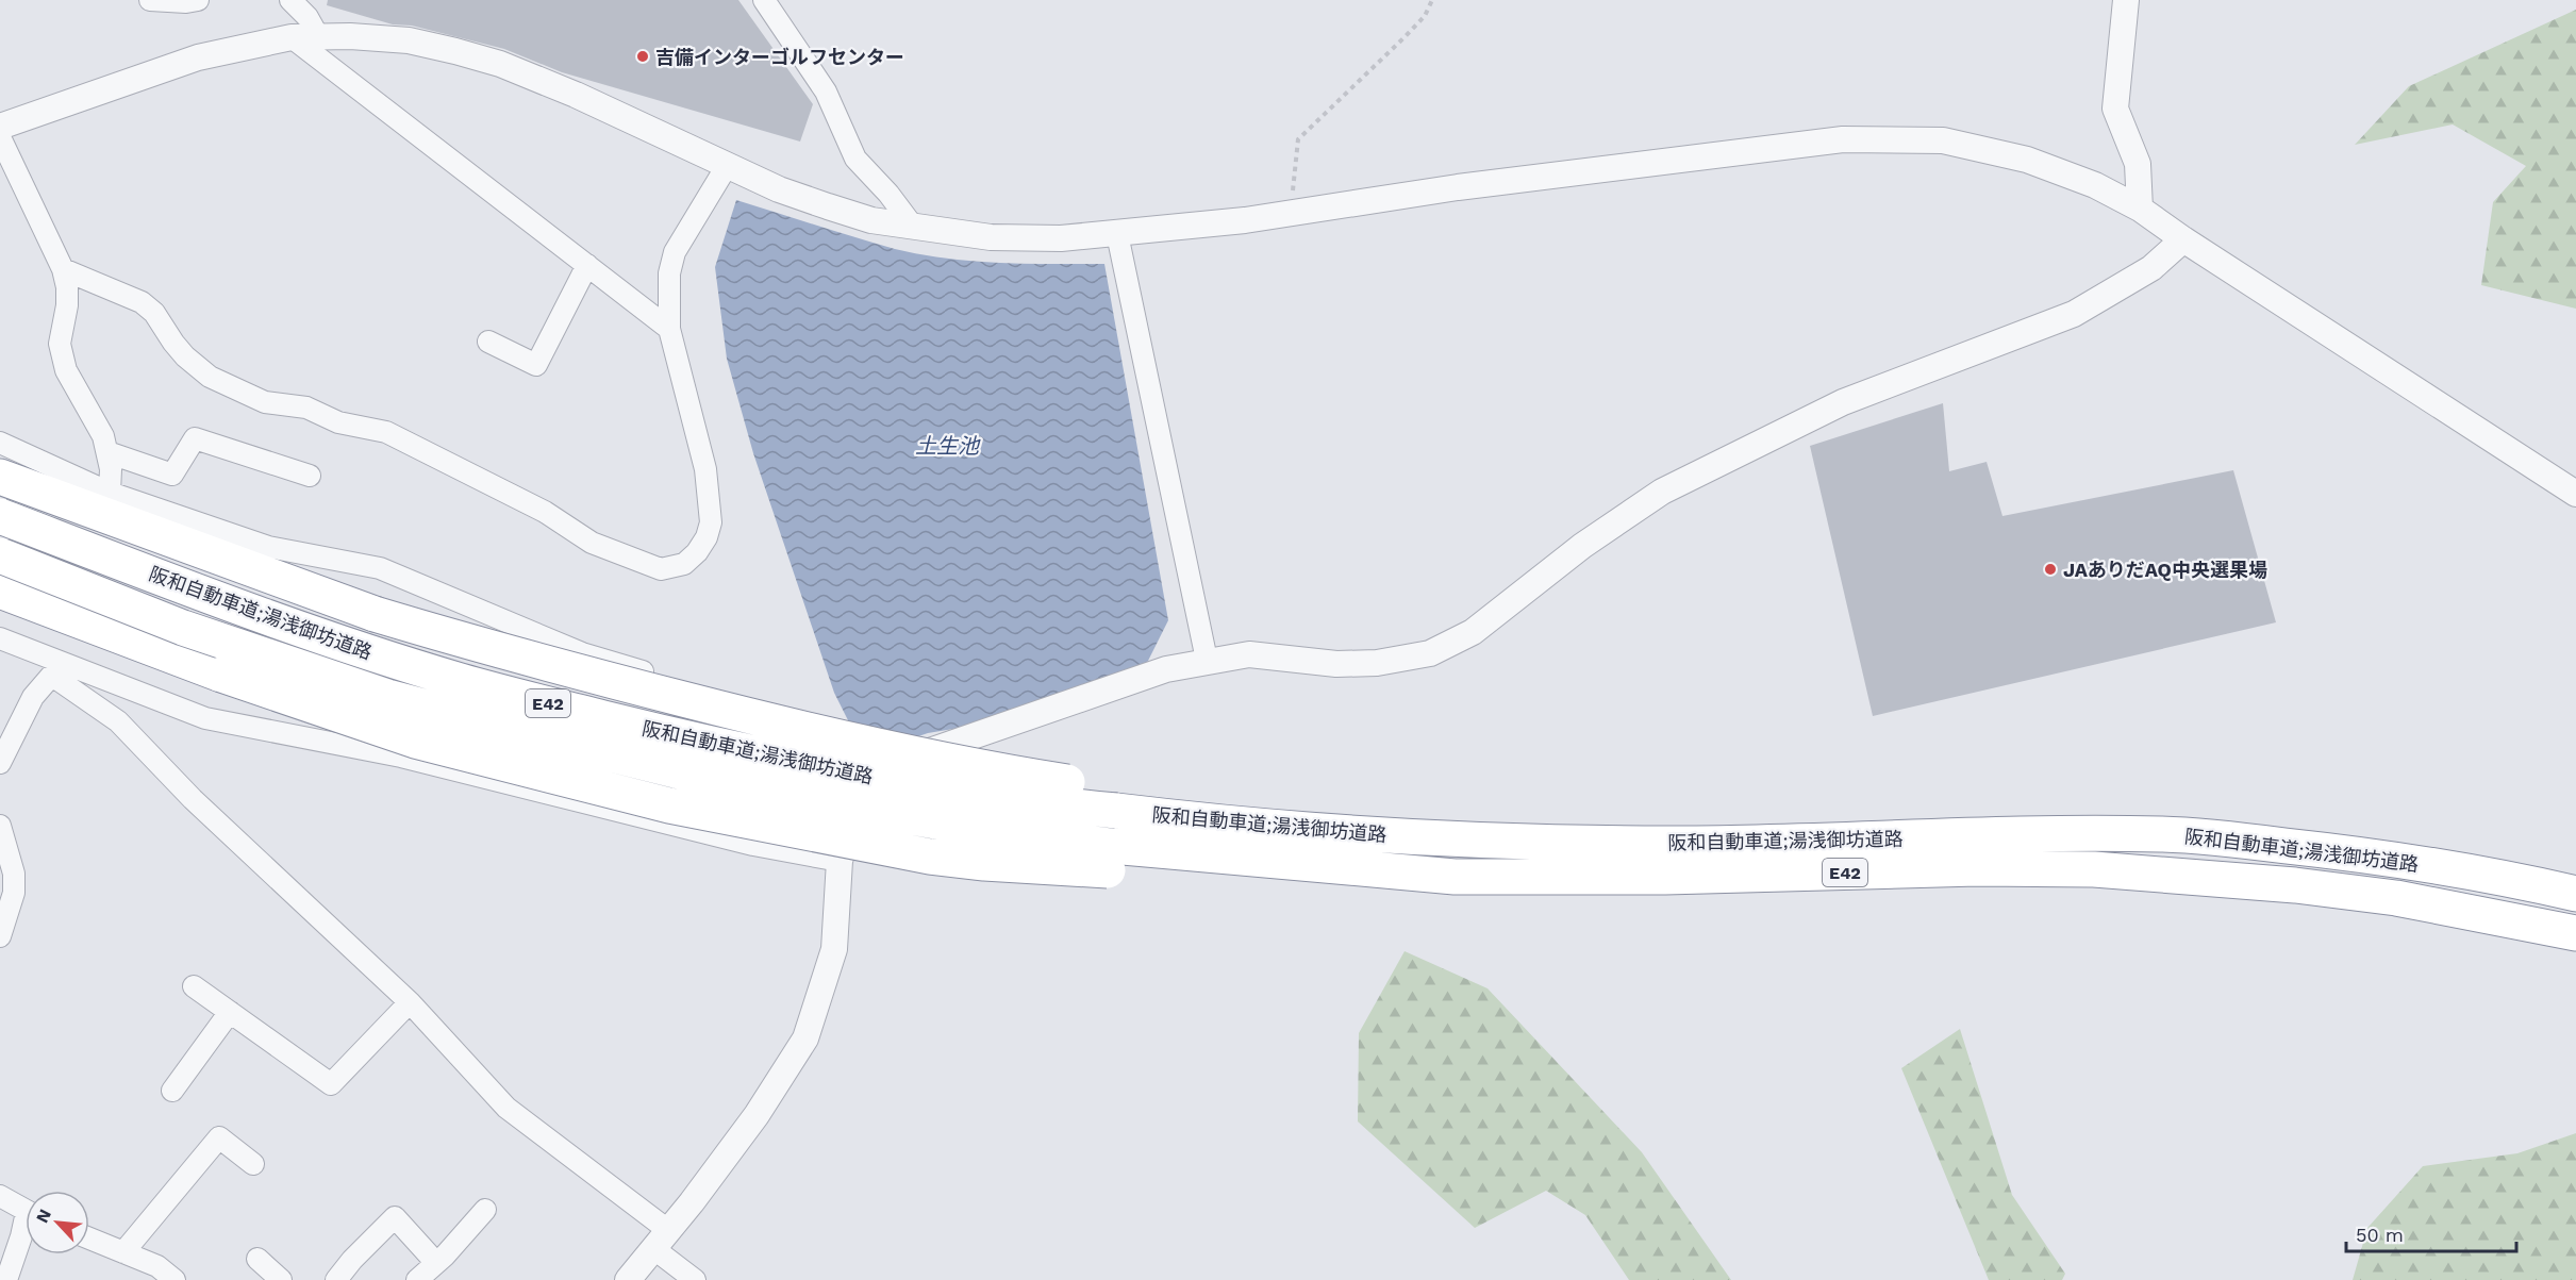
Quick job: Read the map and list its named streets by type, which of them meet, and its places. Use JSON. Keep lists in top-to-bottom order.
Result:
{
  "streets": {
    "highway": ["阪和自動車道;湯浅御坊道路", "E42"]
  },
  "water": ["土生池"],
  "places": ["吉備インターゴルフセンター", "JAありだAQ中央選果場"],
  "scale_bar": "50 m",
  "north": "top left"
}
